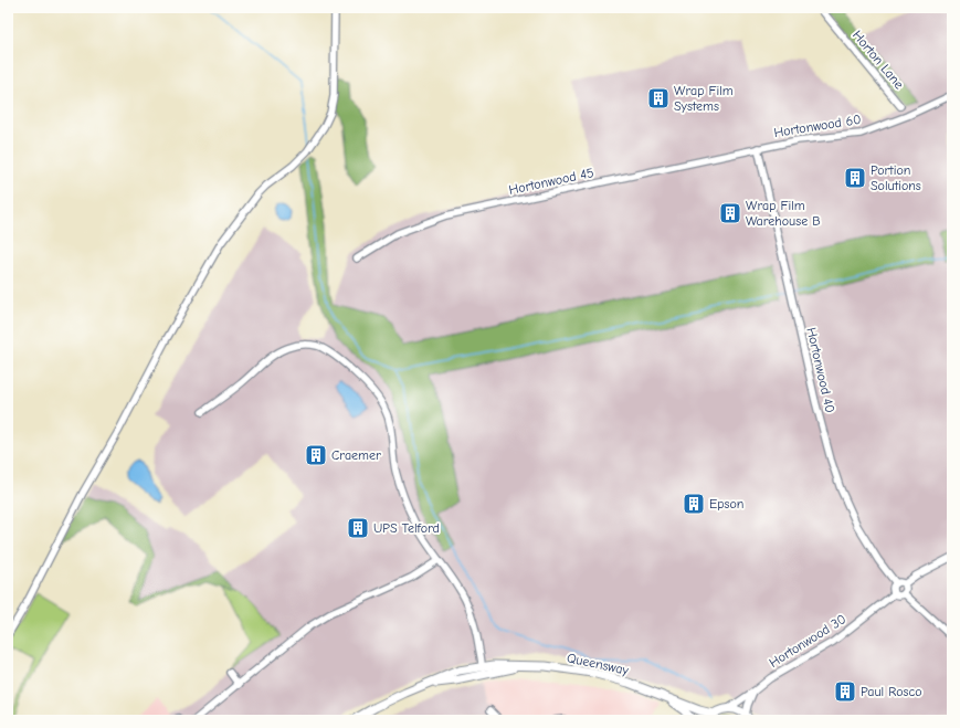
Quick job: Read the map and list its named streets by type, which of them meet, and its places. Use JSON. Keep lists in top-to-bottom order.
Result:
{
  "streets": {
    "main road": ["Queensway"],
    "street": [
      "Horton Lane",
      "Hortonwood 60",
      "Hortonwood 45",
      "Hortonwood 40",
      "Hortonwood 30"
    ]
  },
  "crossings": [
    ["Hortonwood 60", "Hortonwood 45"],
    ["Hortonwood 60", "Hortonwood 40"],
    ["Hortonwood 45", "Hortonwood 40"],
    ["Hortonwood 40", "Hortonwood 30"]
  ],
  "places": {
    "building": [
      "Wrap Film Systems",
      "Portion Solutions",
      "Wrap Film Warehouse B",
      "Craemer",
      "Epson",
      "UPS Telford",
      "Paul Rosco"
    ]
  }
}
